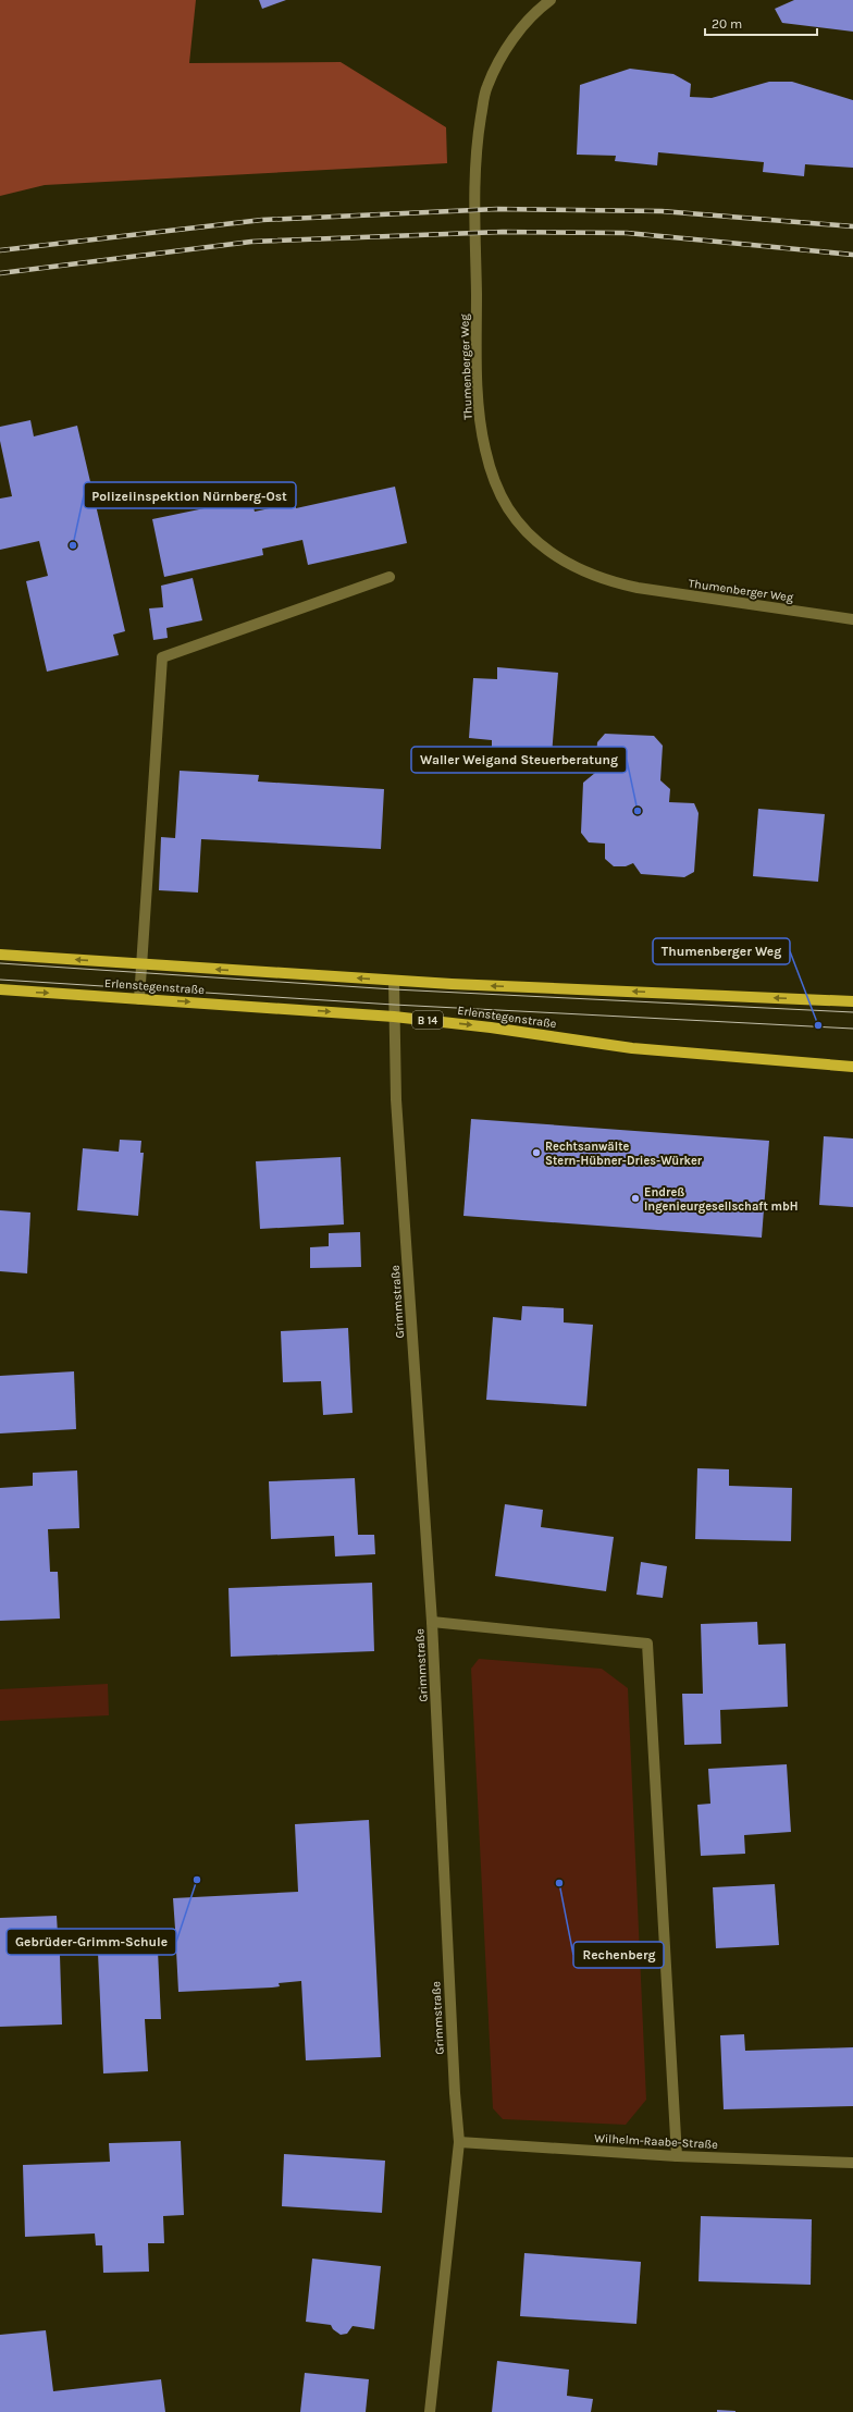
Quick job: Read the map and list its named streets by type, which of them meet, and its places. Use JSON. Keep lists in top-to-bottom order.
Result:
{
  "streets": {
    "main road": ["Erlenstegenstraße", "B 14"],
    "street": ["Thumenberger Weg", "Grimmstraße", "Wilhelm-Raabe-Straße"]
  },
  "crossings": [
    ["Erlenstegenstraße", "Grimmstraße"],
    ["Grimmstraße", "Wilhelm-Raabe-Straße"]
  ],
  "places": [
    "Polizeiinspektion Nürnberg-Ost",
    "Waller Weigand Steuerberatung",
    "Thumenberger Weg",
    "Rechtsanwälte Stern-Hübner-Dries-Würker",
    "Endreß Ingenieurgesellschaft mbH",
    "Gebrüder-Grimm-Schule",
    "Rechenberg"
  ],
  "scale_bar": "20 m"
}
